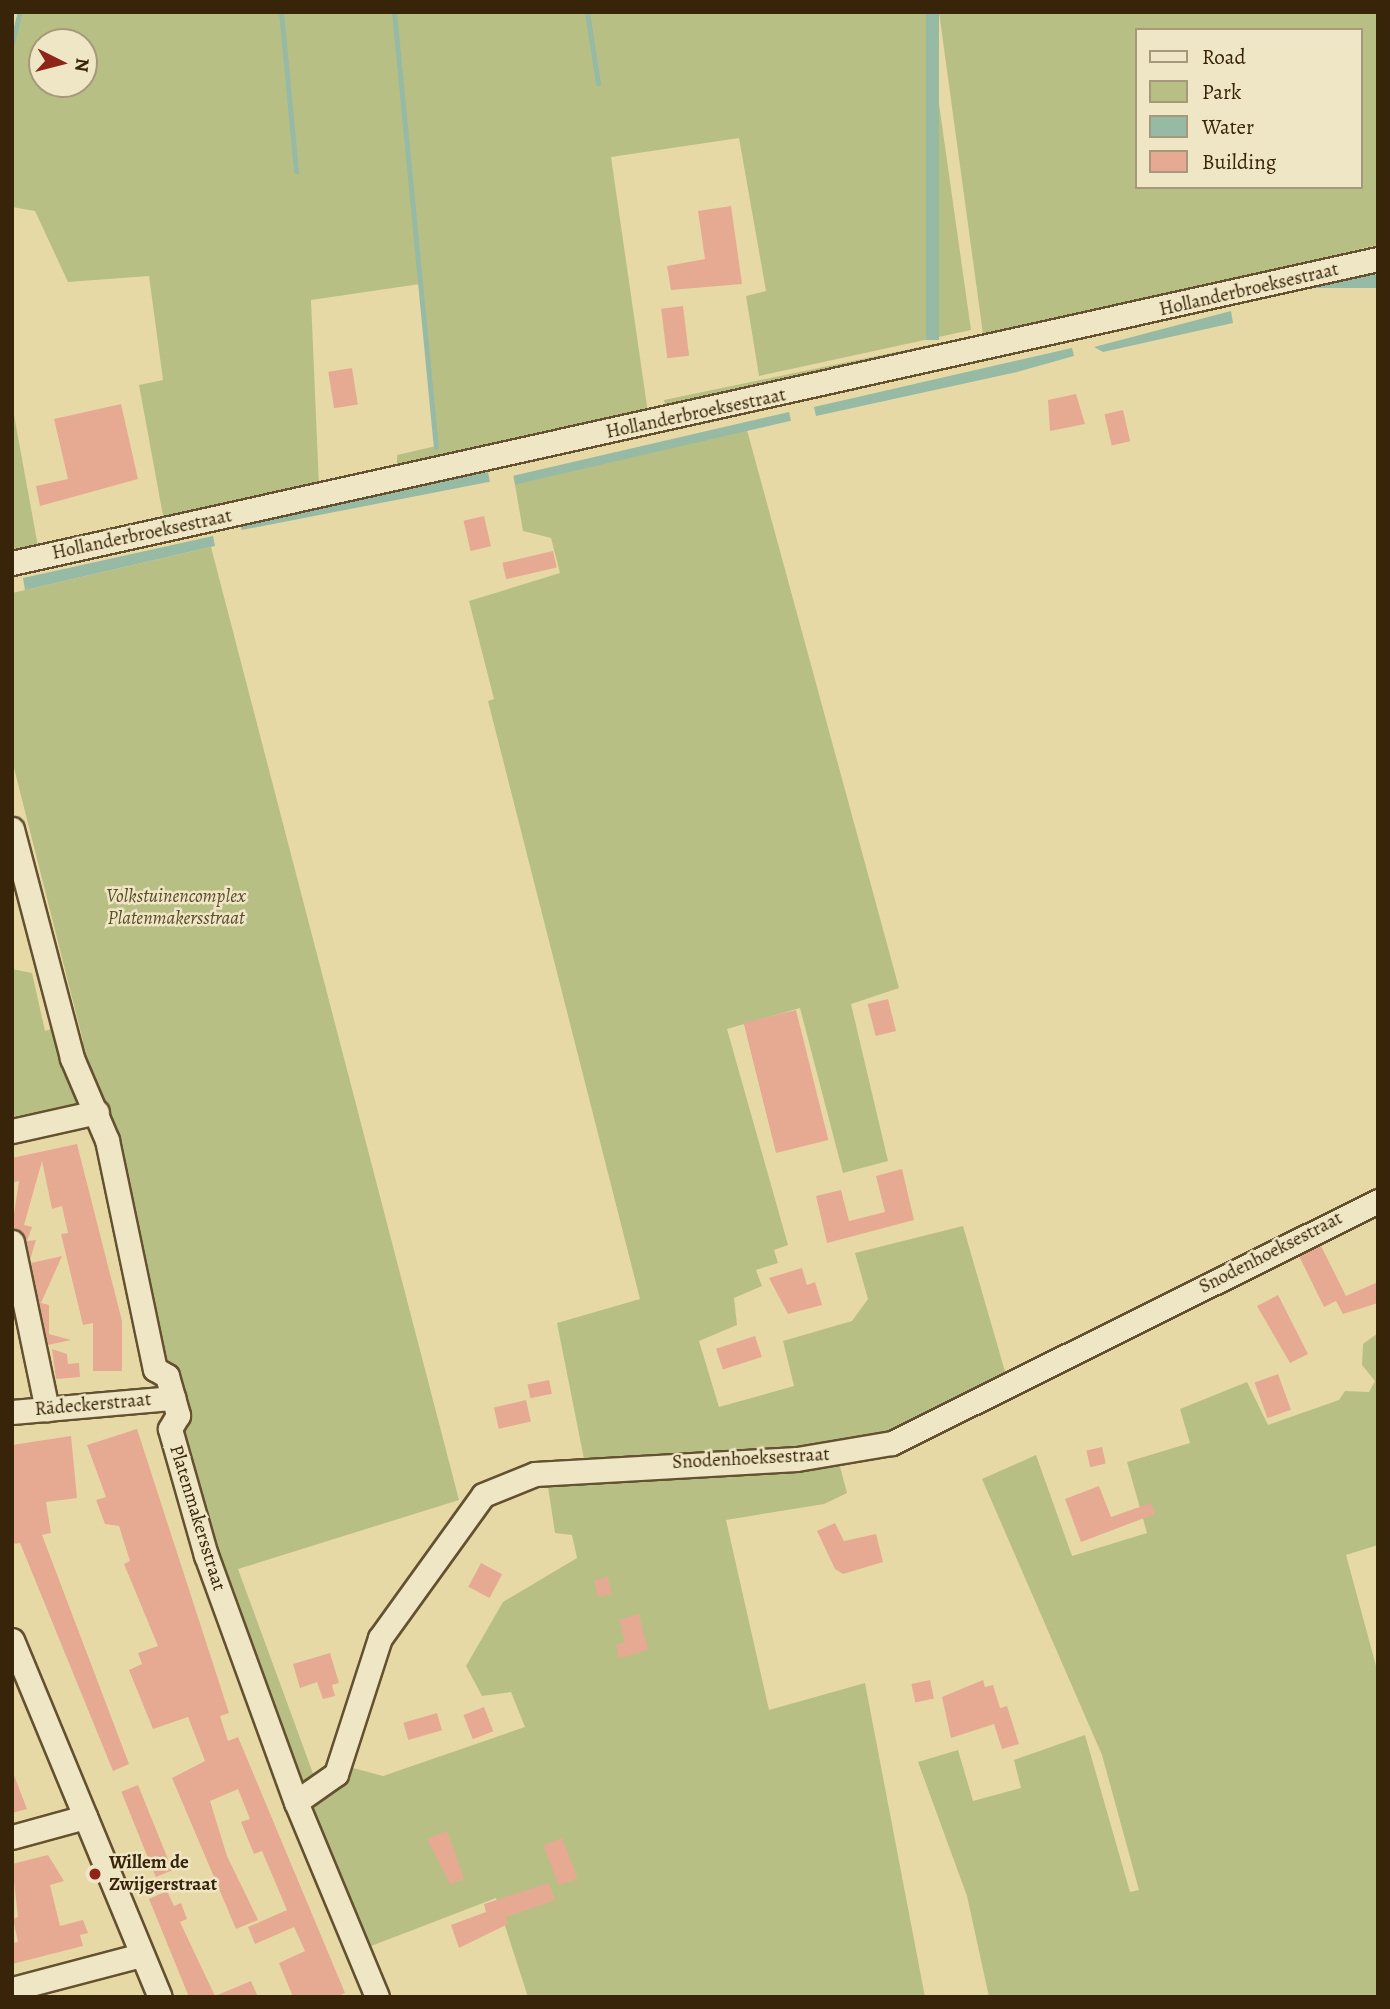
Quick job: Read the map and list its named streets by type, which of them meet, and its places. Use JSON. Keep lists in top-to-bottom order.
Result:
{
  "streets": {
    "street": [
      "Hollanderbroeksestraat",
      "Snodenhoeksestraat",
      "Rädeckerstraat",
      "Platenmakersstraat"
    ]
  },
  "crossings": [
    ["Snodenhoeksestraat", "Platenmakersstraat"],
    ["Rädeckerstraat", "Platenmakersstraat"]
  ],
  "parks": ["Volkstuinencomplex Platenmakersstraat"],
  "places": ["Willem de Zwijgerstraat"],
  "legend": [
    "Road",
    "Park",
    "Water",
    "Building"
  ],
  "north": "right"
}
